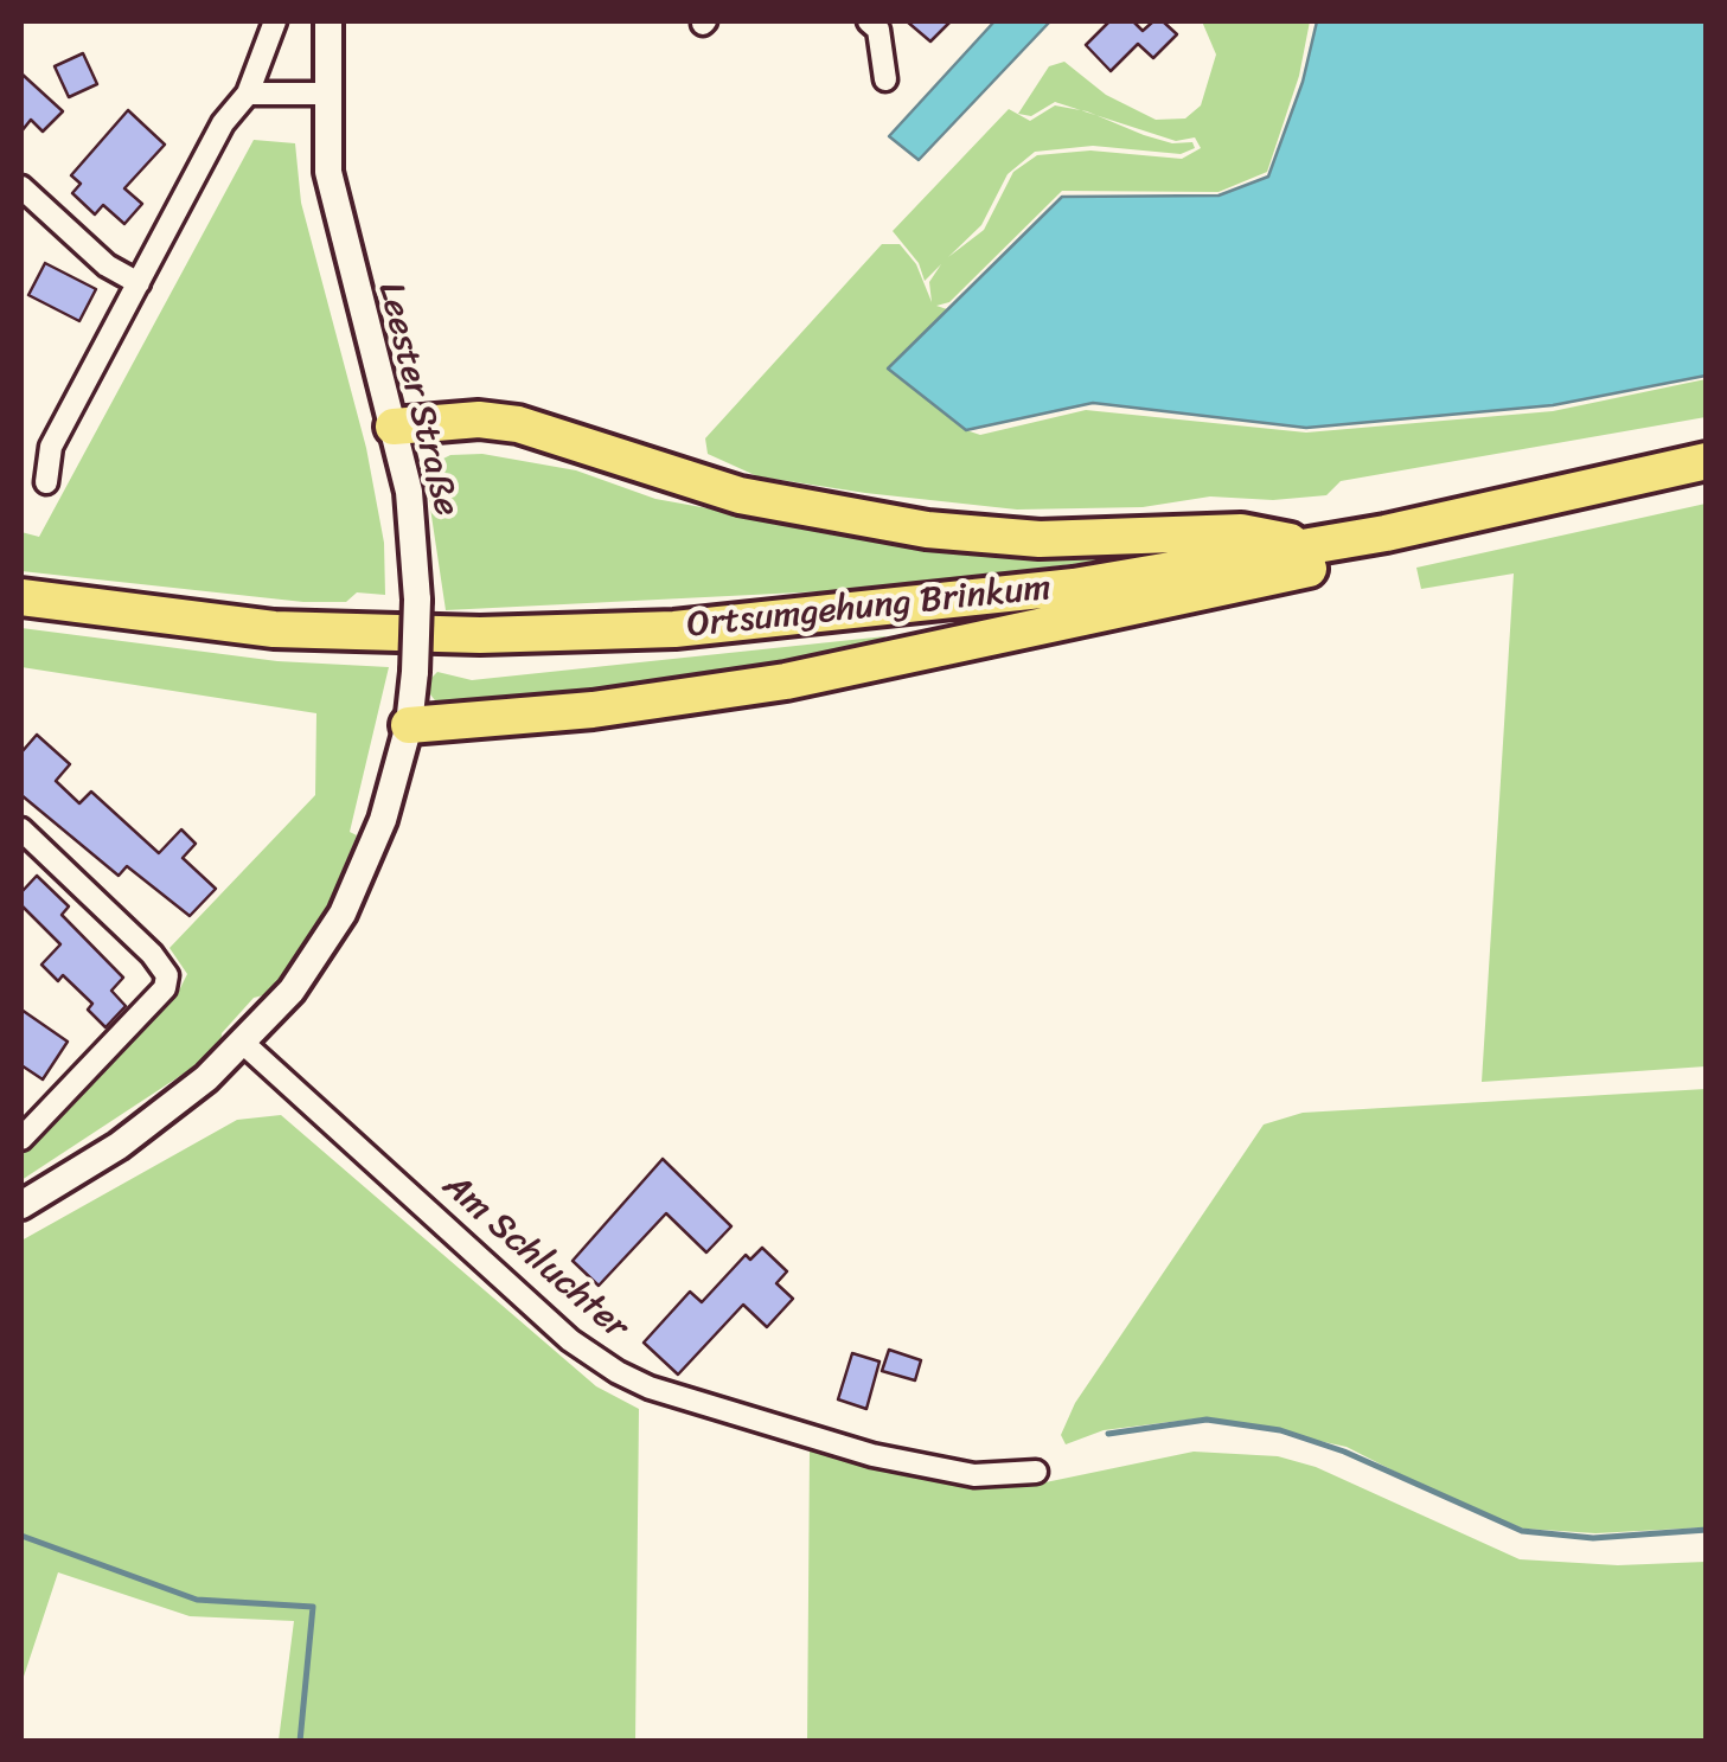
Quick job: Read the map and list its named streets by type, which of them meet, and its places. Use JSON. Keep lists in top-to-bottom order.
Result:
{
  "streets": {
    "highway": ["Ortsumgehung Brinkum"],
    "street": ["Leester Straße", "Am Schluchter"]
  },
  "crossings": [
    ["Leester Straße", "Am Schluchter"]
  ]
}
